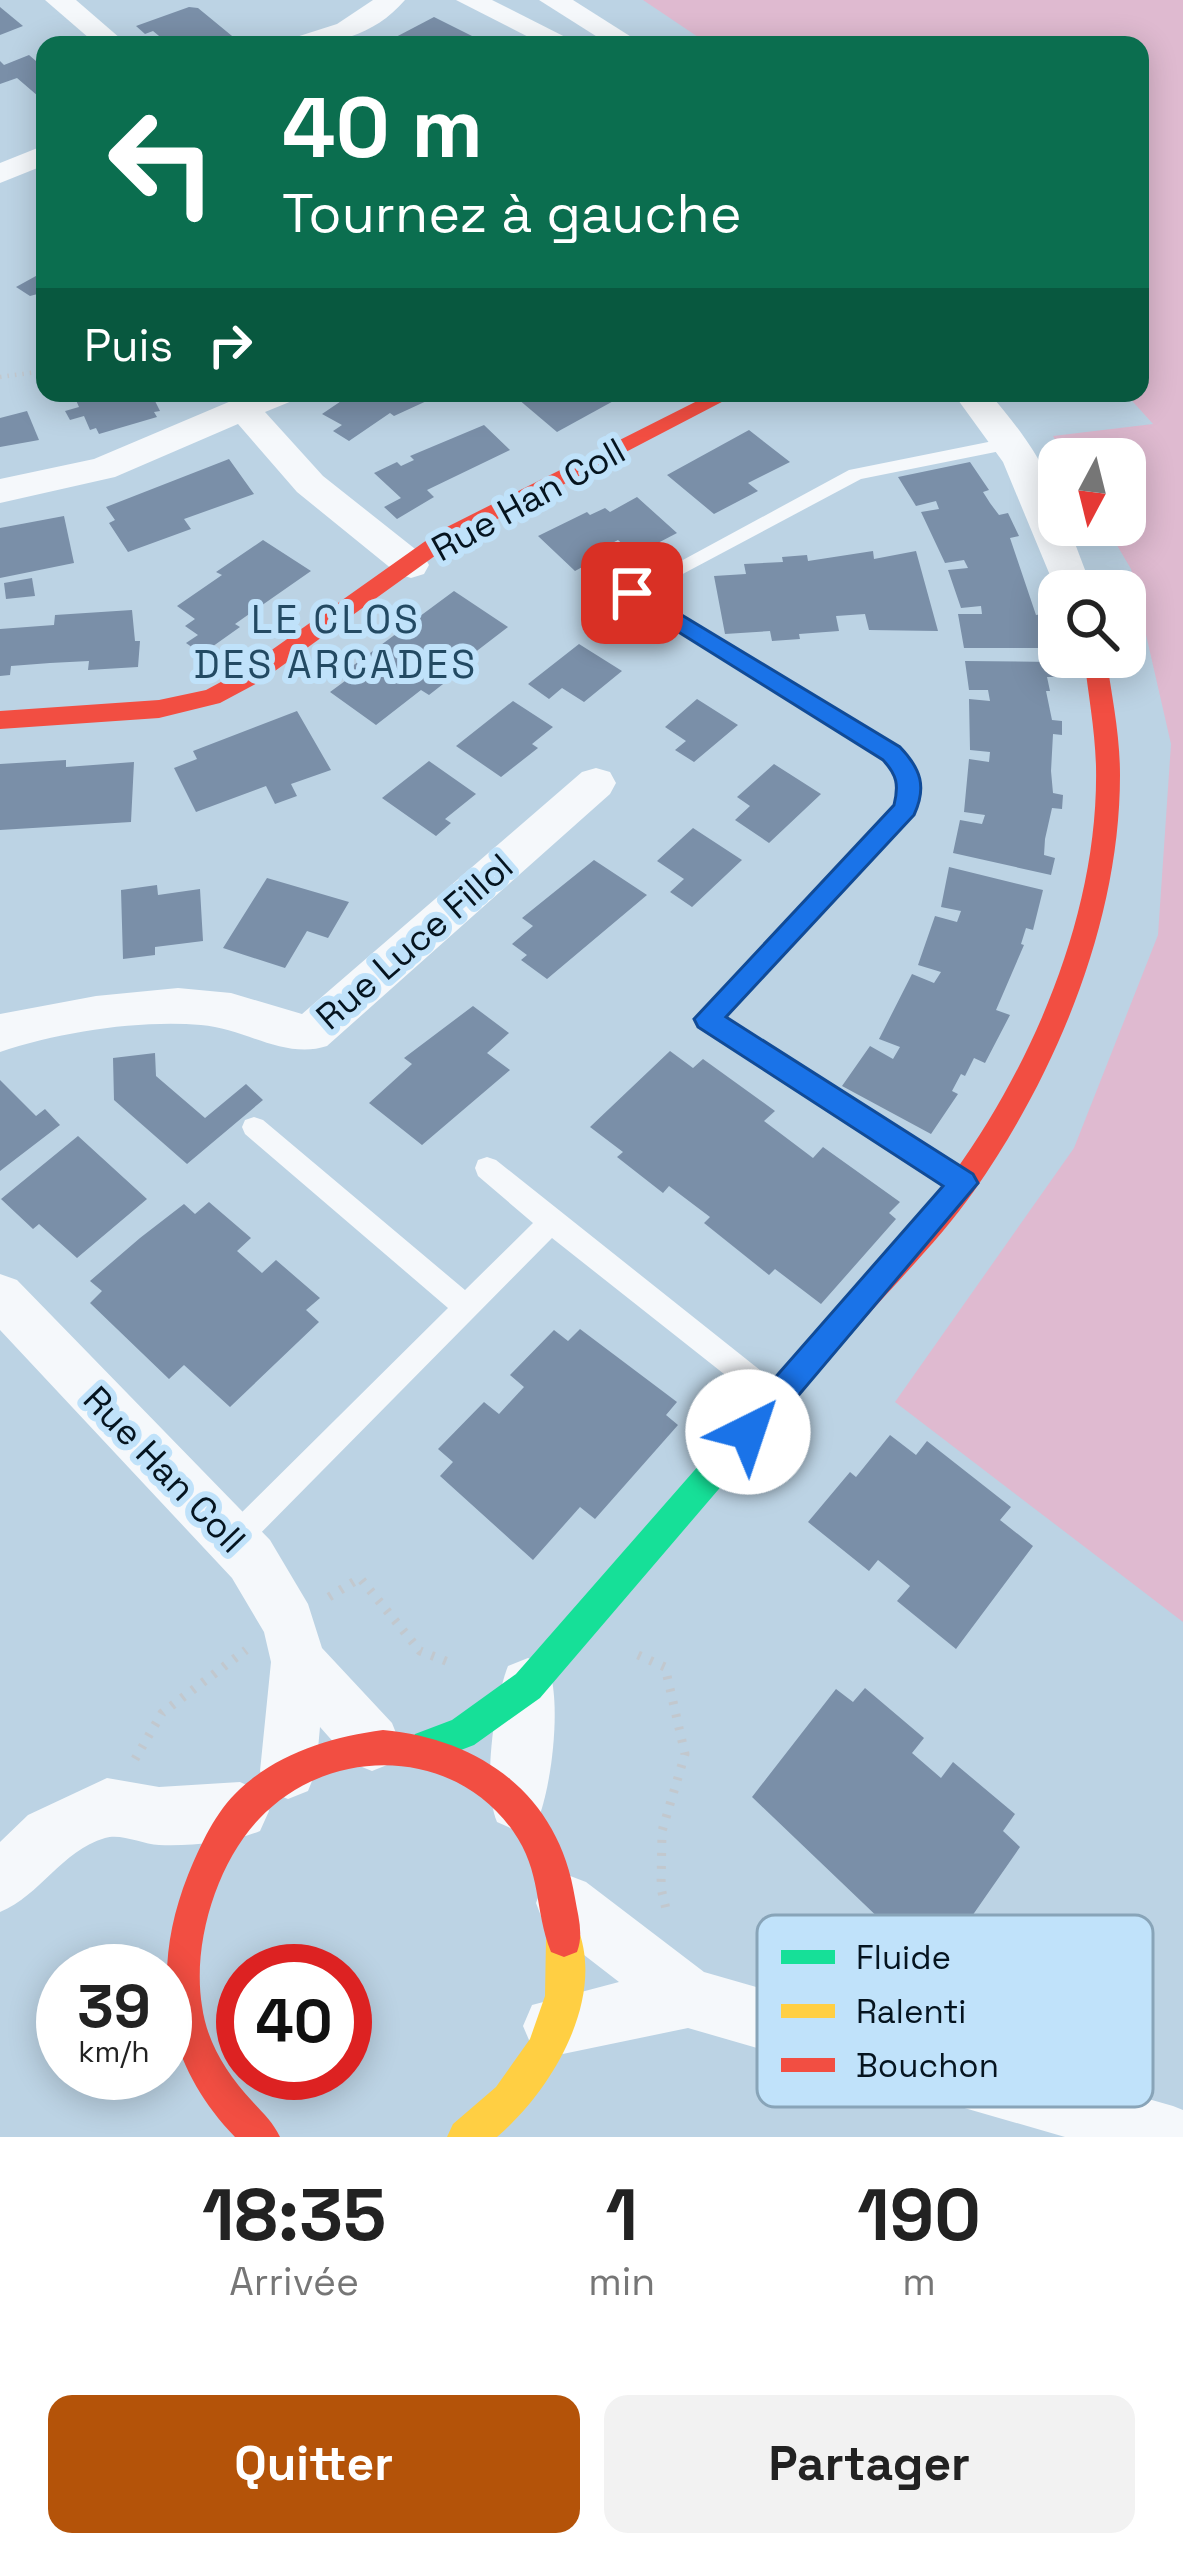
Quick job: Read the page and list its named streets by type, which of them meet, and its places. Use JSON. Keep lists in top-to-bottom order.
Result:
{
  "streets": {
    "street": ["Rue Han Coll", "Rue Luce Fillol"]
  },
  "districts": ["LE CLOS DES ARCADES"],
  "legend": ["Fluide", "Ralenti", "Bouchon"],
  "north": "bottom",
  "page": {
    "turn": ["40 m", "Tournez à gauche"],
    "then": "Puis",
    "speed": "39 km/h",
    "limit": "40",
    "eta": [
      "18:35",
      "Arrivée",
      "1",
      "min",
      "190",
      "m"
    ],
    "buttons": ["Quitter", "Partager"]
  }
}
